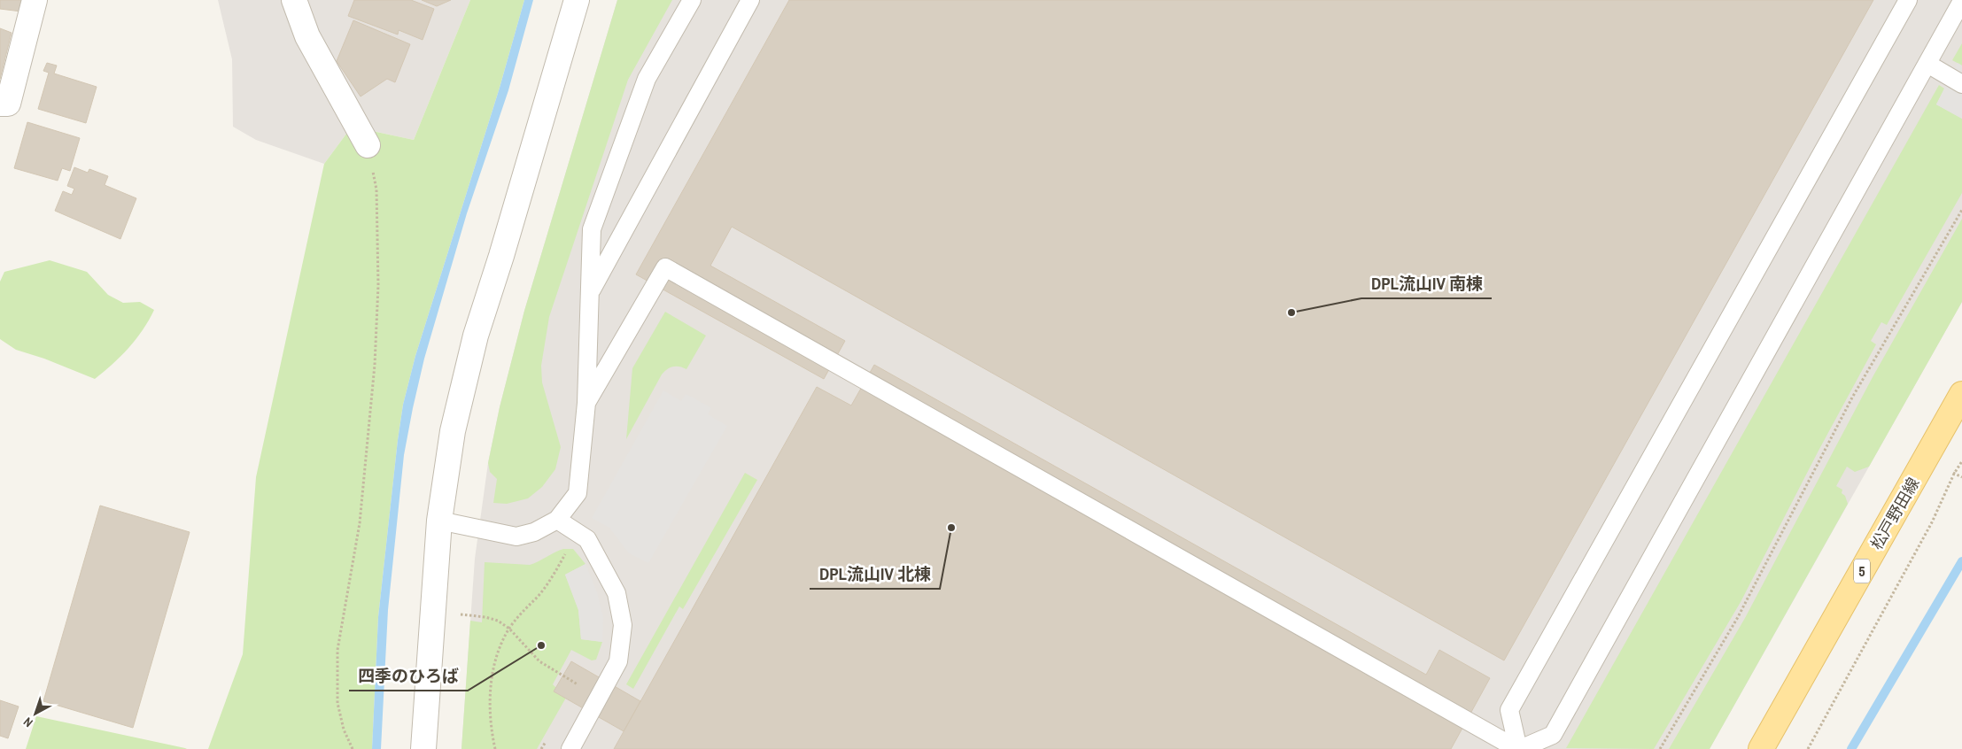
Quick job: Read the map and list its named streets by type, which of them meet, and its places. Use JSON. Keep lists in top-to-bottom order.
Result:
{
  "streets": {
    "main road": ["松戸野田線", "5"]
  },
  "places": ["DPL流山IV 南棟", "DPL流山IV 北棟", "四季のひろば"],
  "north": "bottom left"
}
